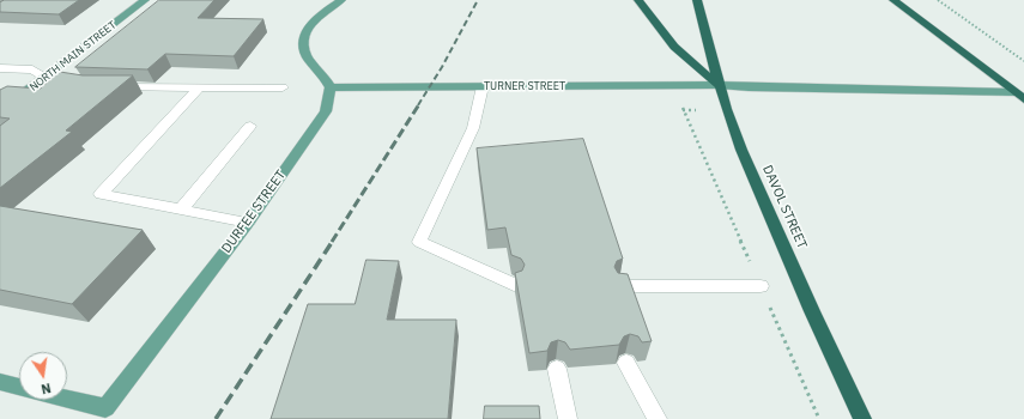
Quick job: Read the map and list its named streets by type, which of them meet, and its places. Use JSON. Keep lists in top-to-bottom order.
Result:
{
  "streets": {
    "highway": ["DAVOL STREET"],
    "main road": ["NORTH MAIN STREET", "TURNER STREET", "DURFEE STREET"]
  },
  "crossings": [
    ["TURNER STREET", "DAVOL STREET"],
    ["TURNER STREET", "DURFEE STREET"]
  ],
  "north": "bottom"
}
